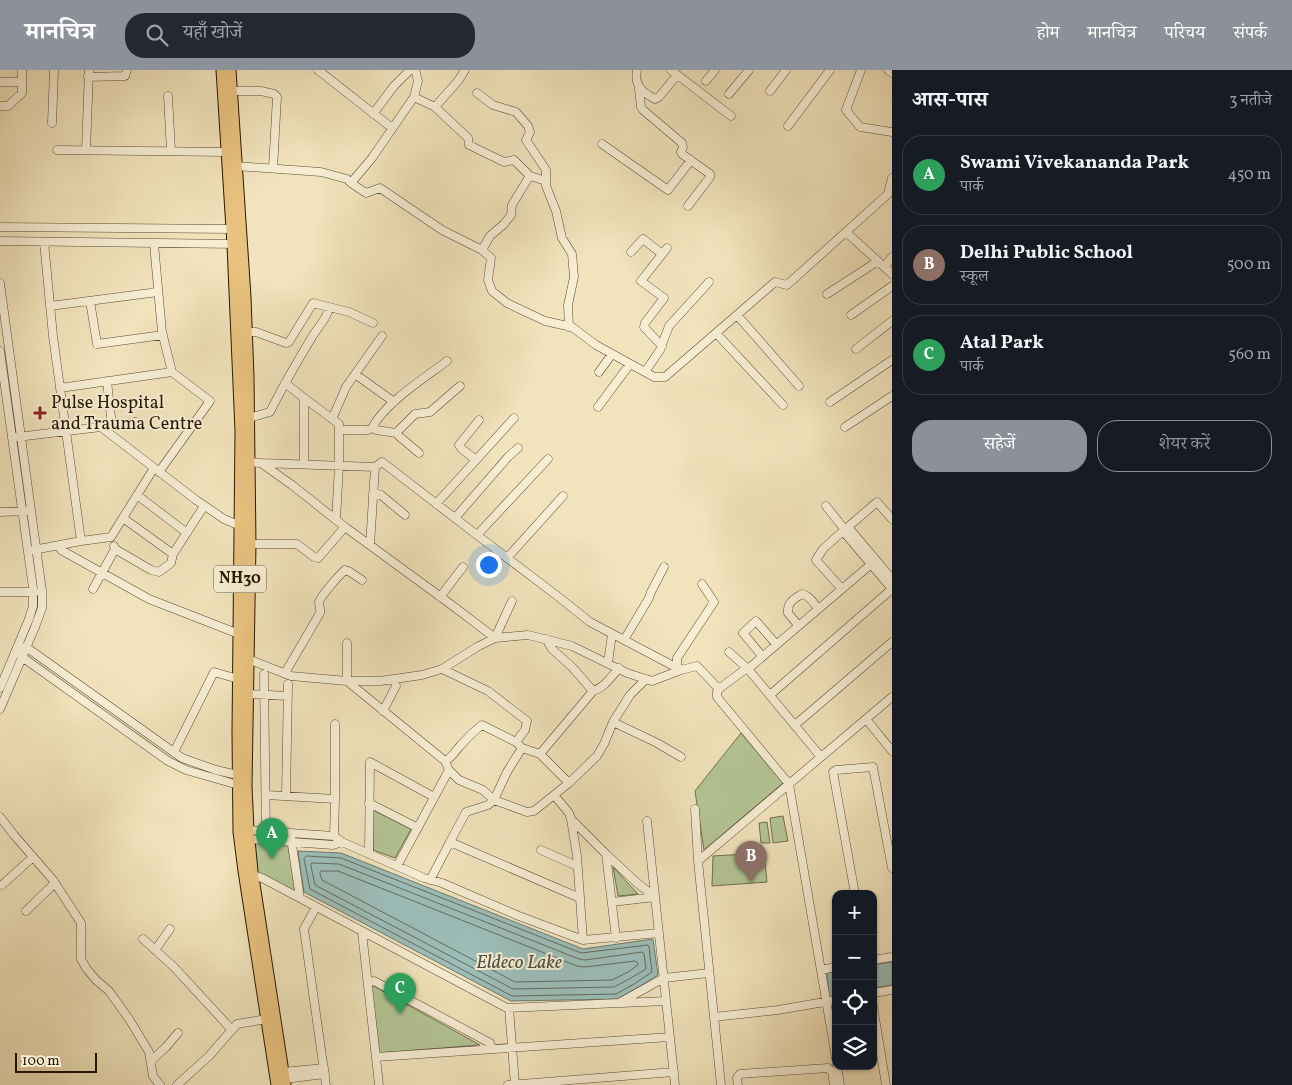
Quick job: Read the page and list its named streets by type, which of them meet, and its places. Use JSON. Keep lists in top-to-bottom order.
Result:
{
  "streets": {
    "highway": ["NH30"]
  },
  "water": ["Eldeco Lake"],
  "places": {
    "health": ["Pulse Hospital and Trauma Centre"]
  },
  "scale_bar": "100 m",
  "page": {
    "header": "मानचित्र",
    "search": "यहाँ खोजें",
    "nav": [
      "होम",
      "मानचित्र",
      "परिचय",
      "संपर्क"
    ],
    "heading": ["आस-पास", "3 नतीजे"],
    "list": [
      {
        "mark": "A",
        "name": "Swami Vivekananda Park",
        "note": "पार्क",
        "value": "450 m"
      },
      {
        "mark": "B",
        "name": "Delhi Public School",
        "note": "स्कूल",
        "value": "500 m"
      },
      {
        "mark": "C",
        "name": "Atal Park",
        "note": "पार्क",
        "value": "560 m"
      }
    ],
    "buttons": ["सहेजें", "शेयर करें"],
    "pins": ["A", "B", "C"],
    "map_buttons": ["+", "−"],
    "scale": "100 m"
  }
}
